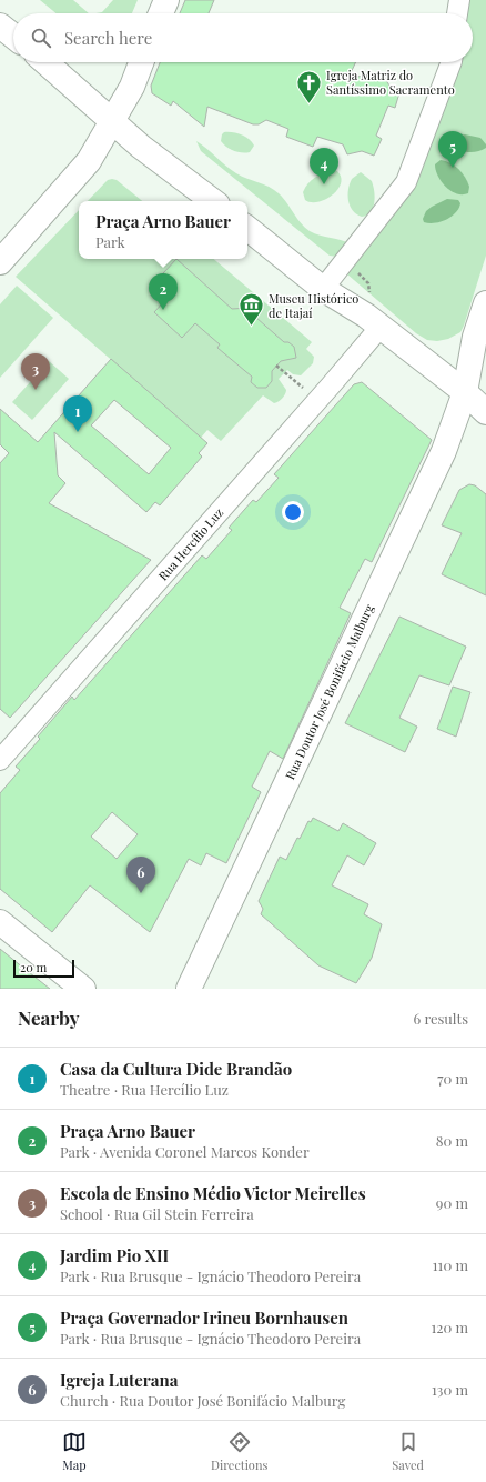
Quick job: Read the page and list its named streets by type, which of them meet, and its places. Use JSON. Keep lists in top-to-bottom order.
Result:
{
  "streets": {
    "main road": ["Rua Doutor José Bonifácio Malburg"],
    "street": ["Rua Hercílio Luz"]
  },
  "places": {
    "church": ["Igreja Matriz do Santíssimo Sacramento"],
    "museum": ["Museu Histórico de Itajaí"]
  },
  "scale_bar": "20 m",
  "page": {
    "search": "Search here",
    "pins": [
      "5",
      "4",
      "2",
      "3",
      "1",
      "6"
    ],
    "popup": ["Praça Arno Bauer", "Park"],
    "scale": "20 m",
    "heading": ["Nearby", "6 results"],
    "list": [
      {
        "mark": "1",
        "name": "Casa da Cultura Dide Brandão",
        "note": "Theatre · Rua Hercílio Luz",
        "value": "70 m"
      },
      {
        "mark": "2",
        "name": "Praça Arno Bauer",
        "note": "Park · Avenida Coronel Marcos Konder",
        "value": "80 m"
      },
      {
        "mark": "3",
        "name": "Escola de Ensino Médio Victor Meirelles",
        "note": "School · Rua Gil Stein Ferreira",
        "value": "90 m"
      },
      {
        "mark": "4",
        "name": "Jardim Pio XII",
        "note": "Park · Rua Brusque - Ignácio Theodoro Pereira",
        "value": "110 m"
      },
      {
        "mark": "5",
        "name": "Praça Governador Irineu Bornhausen",
        "note": "Park · Rua Brusque - Ignácio Theodoro Pereira",
        "value": "120 m"
      },
      {
        "mark": "6",
        "name": "Igreja Luterana",
        "note": "Church · Rua Doutor José Bonifácio Malburg",
        "value": "130 m"
      }
    ],
    "nav": ["Map", "Directions", "Saved"]
  }
}
